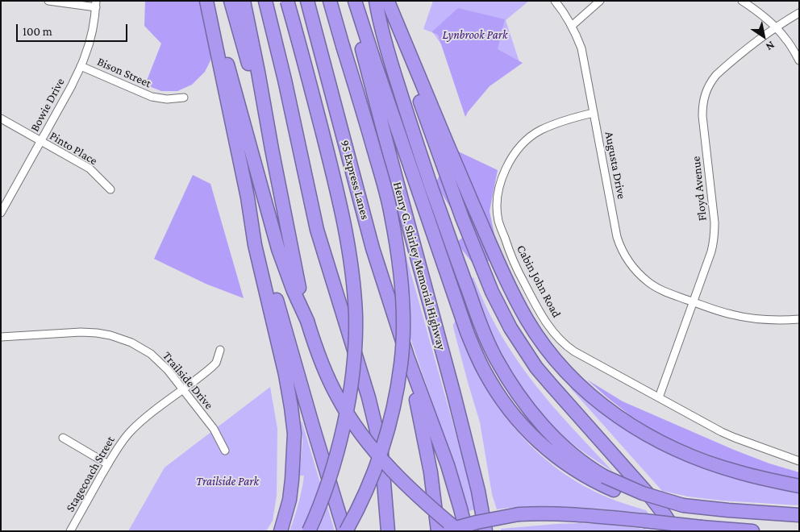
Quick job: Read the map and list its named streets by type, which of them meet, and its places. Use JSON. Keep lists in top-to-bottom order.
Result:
{
  "streets": {
    "highway": ["95 Express Lanes", "Henry G. Shirley Memorial Highway"],
    "street": [
      "Bison Street",
      "Bowie Drive",
      "Pinto Place",
      "Augusta Drive",
      "Floyd Avenue",
      "Cabin John Road",
      "Trailside Drive",
      "Stagecoach Street"
    ]
  },
  "crossings": [
    ["Bison Street", "Bowie Drive"],
    ["Bowie Drive", "Pinto Place"],
    ["Augusta Drive", "Floyd Avenue"],
    ["Augusta Drive", "Cabin John Road"],
    ["Floyd Avenue", "Cabin John Road"],
    ["Trailside Drive", "Stagecoach Street"]
  ],
  "parks": ["Lynbrook Park", "Trailside Park"],
  "scale_bar": "100 m",
  "north": "bottom right"
}
